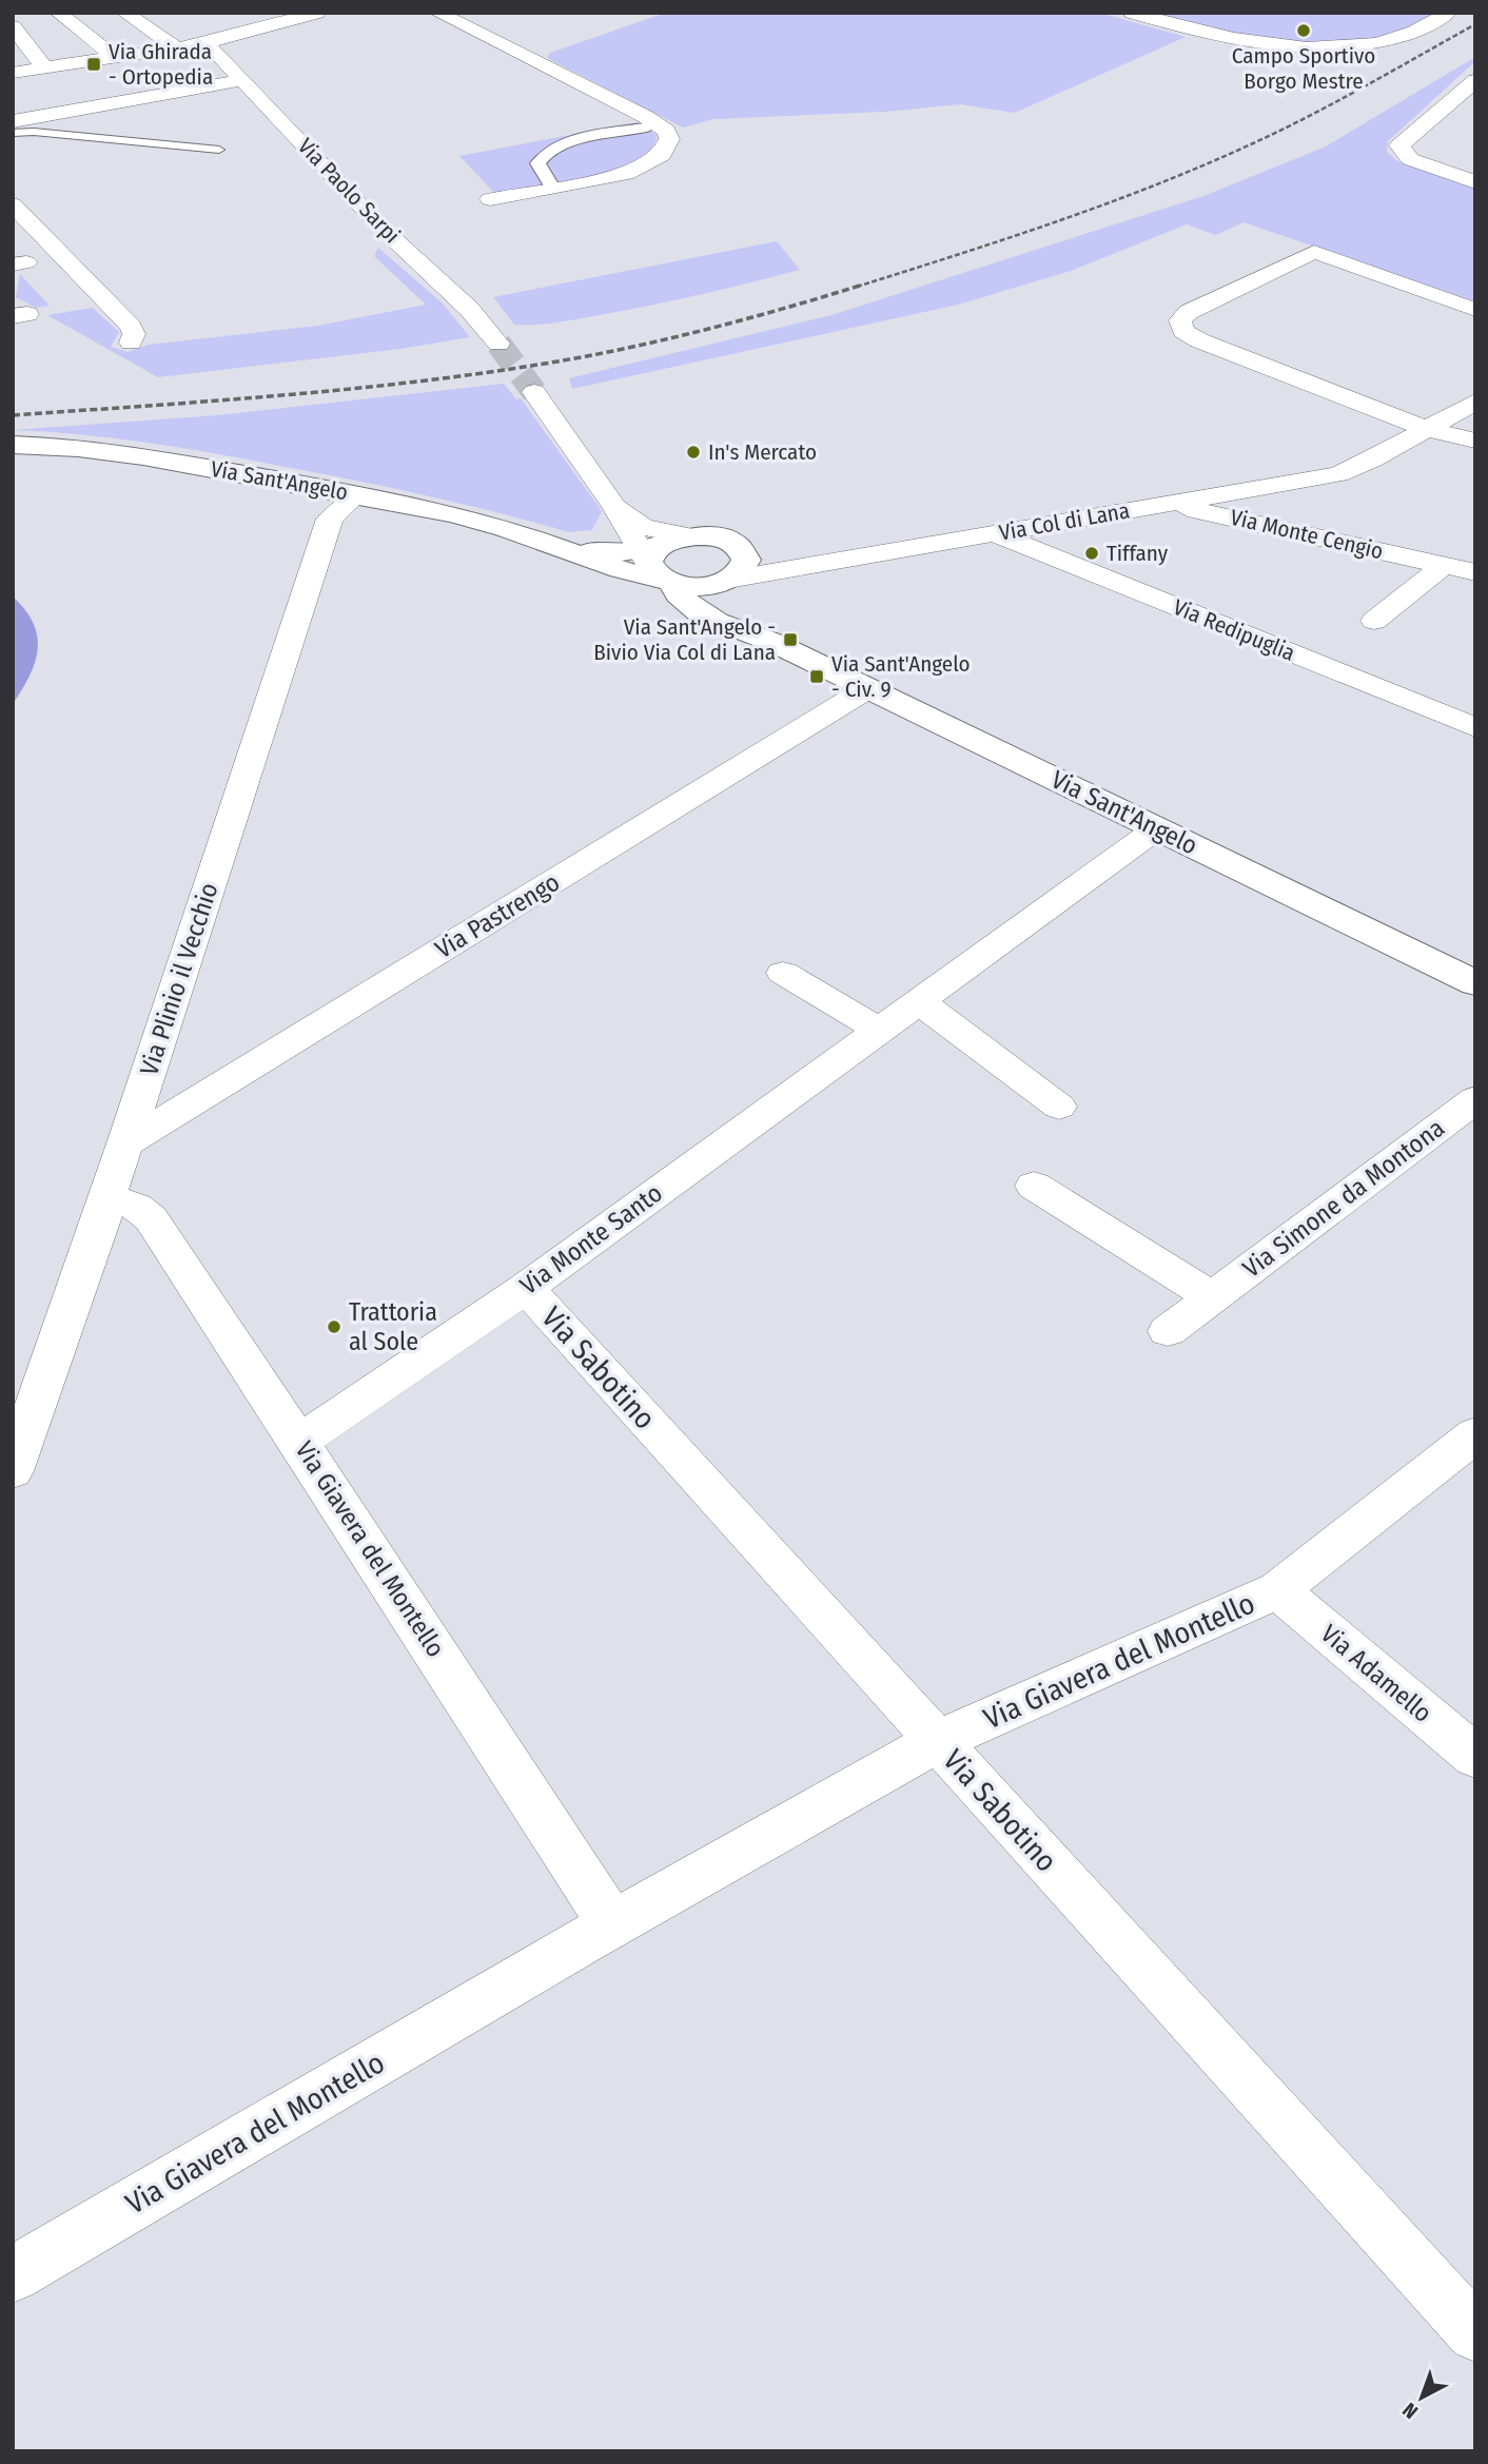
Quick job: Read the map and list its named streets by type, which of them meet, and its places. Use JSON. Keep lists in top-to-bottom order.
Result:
{
  "streets": {
    "street": [
      "Via Paolo Sarpi",
      "Via Sant'Angelo",
      "Via Col di Lana",
      "Via Monte Cengio",
      "Via Redipuglia",
      "Via Pastrengo",
      "Via Plinio il Vecchio",
      "Via Simone da Montona",
      "Via Monte Santo",
      "Via Sabotino",
      "Via Giavera del Montello",
      "Via Adamello"
    ]
  },
  "crossings": [
    ["Via Sant'Angelo", "Via Col di Lana"],
    ["Via Sant'Angelo", "Via Pastrengo"],
    ["Via Sant'Angelo", "Via Plinio il Vecchio"],
    ["Via Sant'Angelo", "Via Monte Santo"],
    ["Via Col di Lana", "Via Monte Cengio"],
    ["Via Col di Lana", "Via Redipuglia"],
    ["Via Pastrengo", "Via Plinio il Vecchio"],
    ["Via Plinio il Vecchio", "Via Giavera del Montello"],
    ["Via Monte Santo", "Via Sabotino"],
    ["Via Monte Santo", "Via Giavera del Montello"],
    ["Via Sabotino", "Via Giavera del Montello"],
    ["Via Giavera del Montello", "Via Adamello"]
  ],
  "places": {
    "other": [
      "Campo Sportivo Borgo Mestre",
      "In's Mercato",
      "Tiffany",
      "Trattoria al Sole"
    ],
    "transit": ["Via Ghirada - Ortopedia", "Via Sant'Angelo - Bivio Via Col di Lana", "Via Sant'Angelo - Civ. 9"]
  },
  "north": "bottom left"
}
